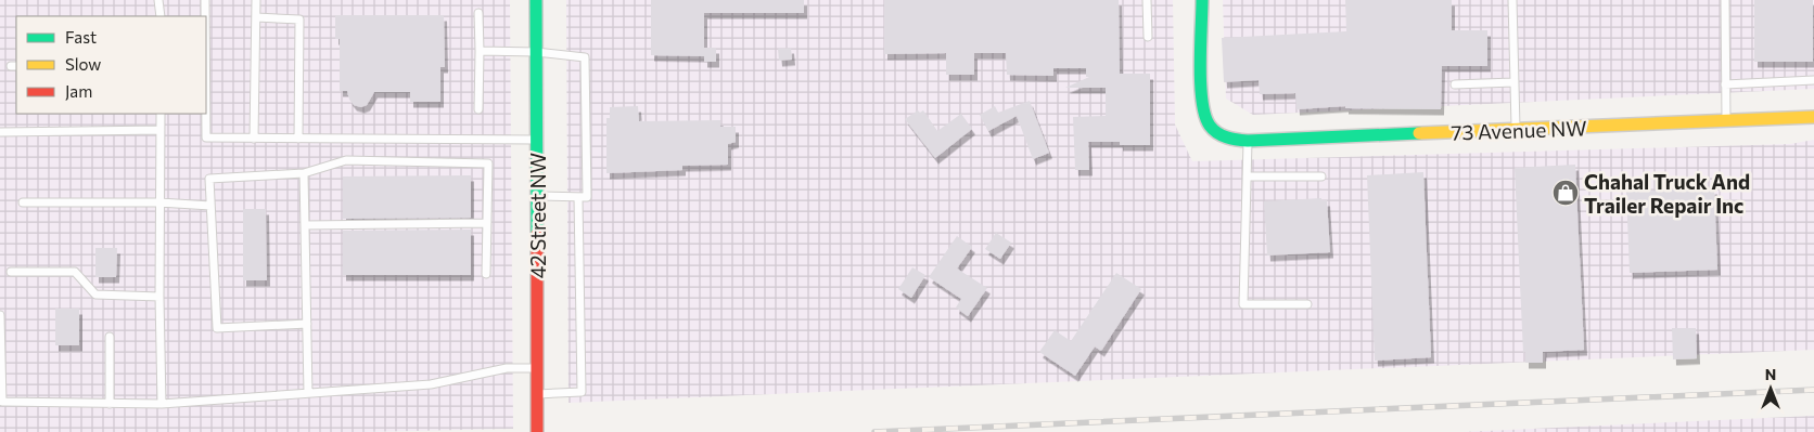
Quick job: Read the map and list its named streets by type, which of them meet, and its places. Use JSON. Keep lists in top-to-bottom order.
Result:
{
  "streets": {
    "street": ["73 Avenue NW", "42 Street NW"]
  },
  "places": {
    "shop": ["Chahal Truck And Trailer Repair Inc"]
  },
  "legend": ["Fast", "Slow", "Jam"],
  "north": "top"
}
